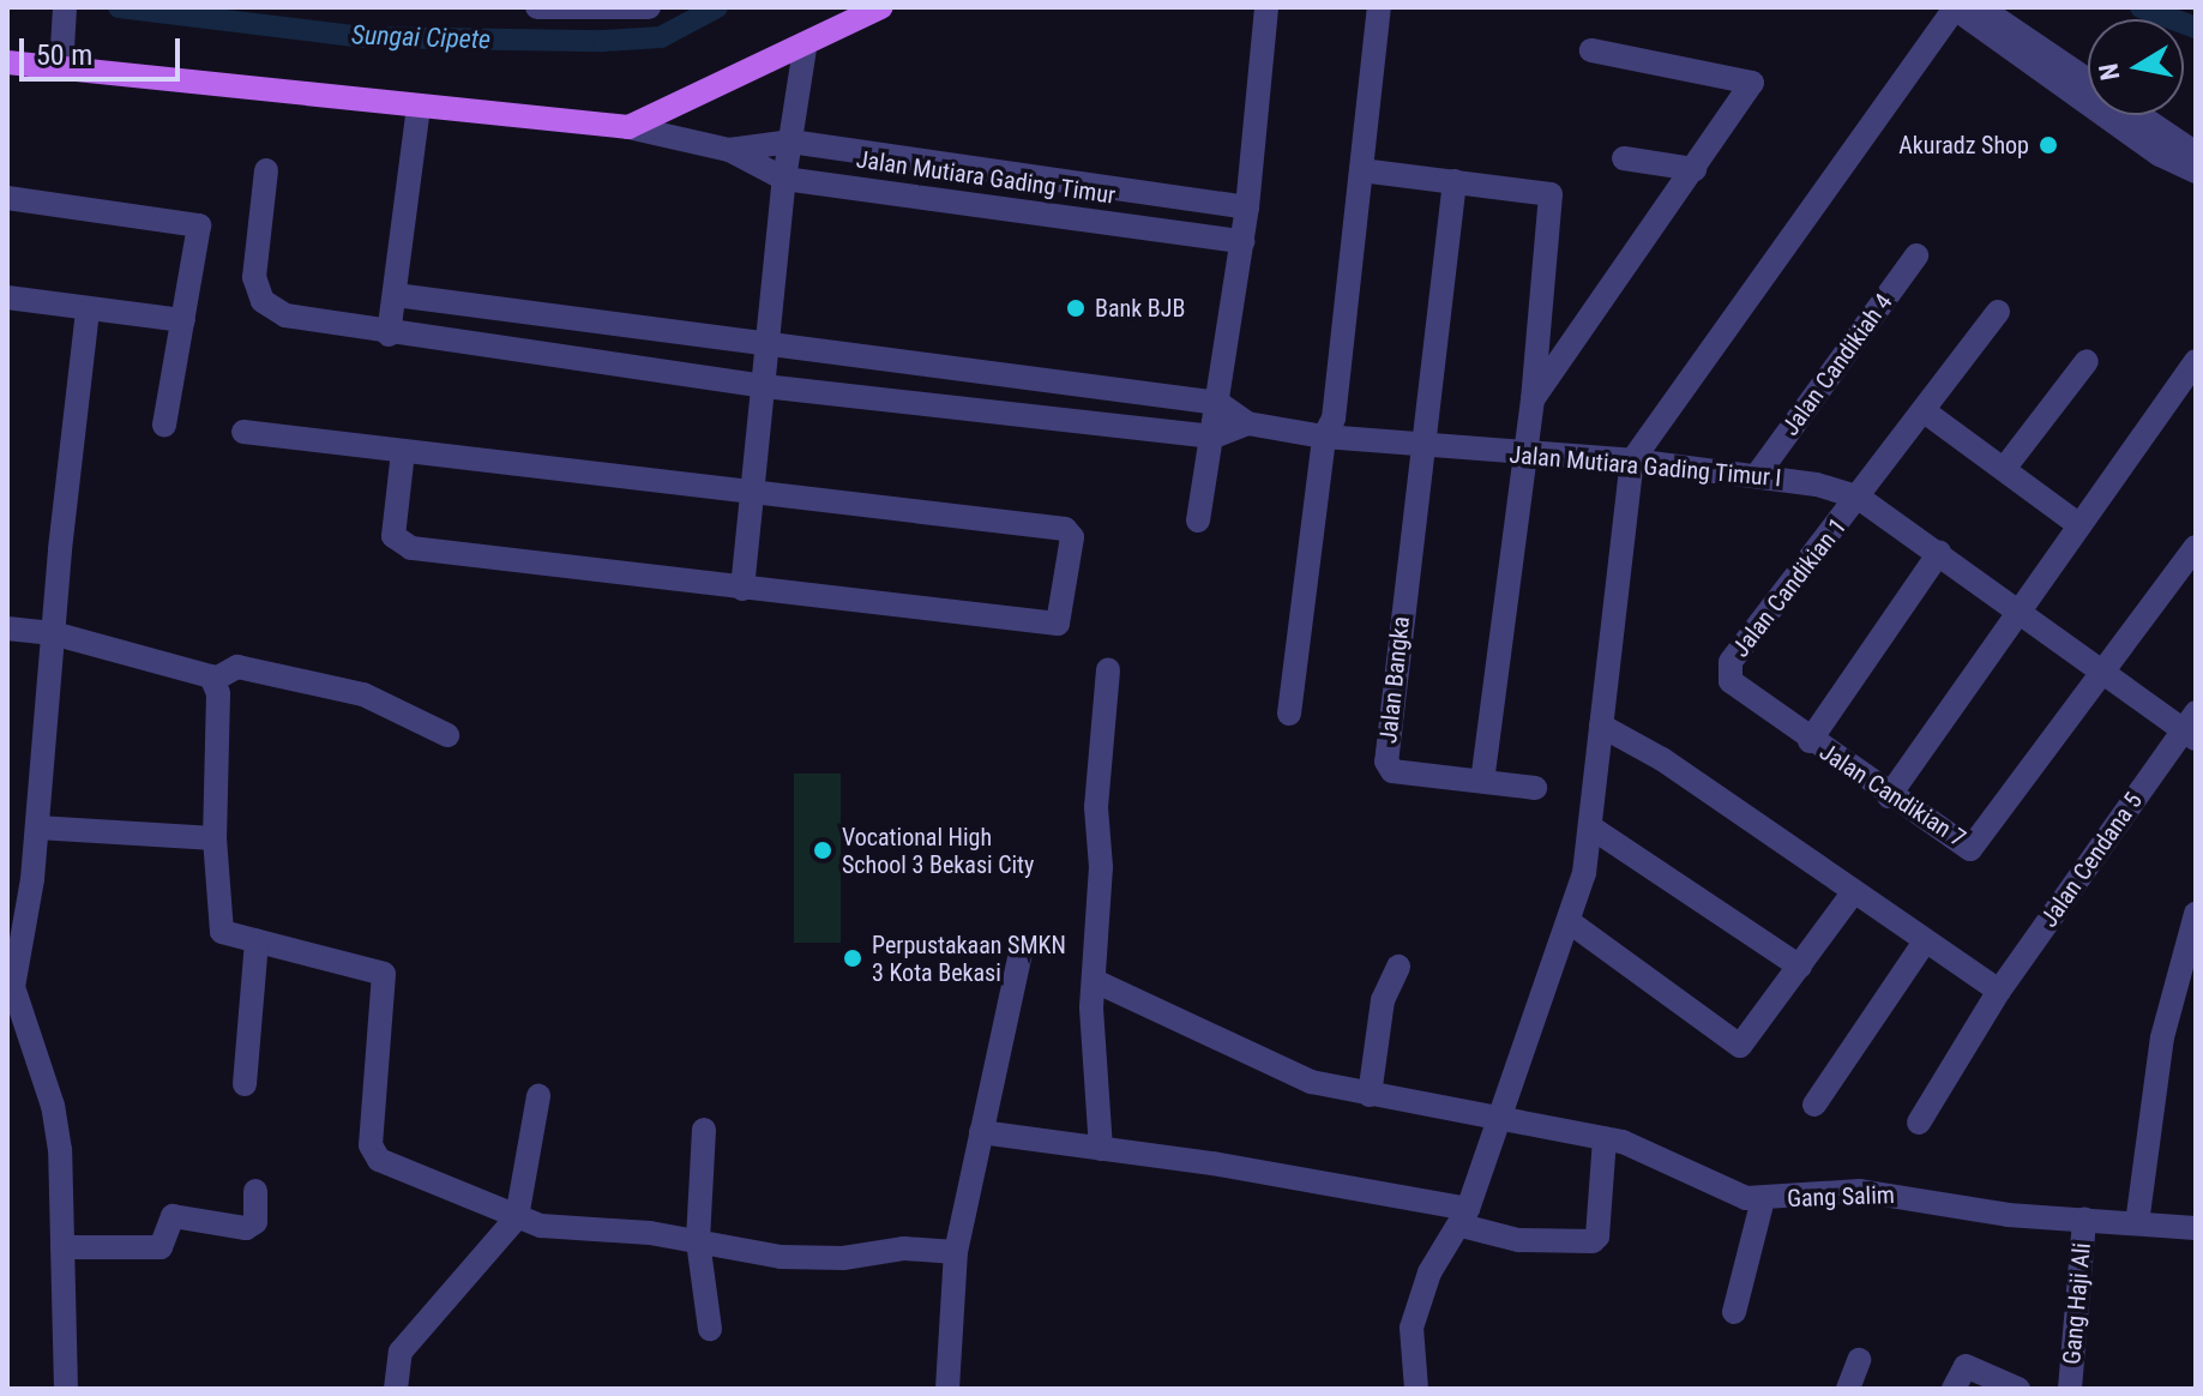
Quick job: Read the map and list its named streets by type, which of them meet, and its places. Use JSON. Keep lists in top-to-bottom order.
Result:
{
  "streets": {
    "main road": ["Jalan Mutiara Gading Timur"],
    "street": [
      "Jalan Candikiah 4",
      "Jalan Mutiara Gading Timur I",
      "Jalan Candikian 1",
      "Jalan Bangka",
      "Jalan Candikian 7",
      "Jalan Cendana 5",
      "Gang Salim",
      "Gang Haji Ali"
    ]
  },
  "crossings": [
    ["Jalan Candikiah 4", "Jalan Mutiara Gading Timur I"],
    ["Jalan Mutiara Gading Timur I", "Jalan Candikian 1"],
    ["Jalan Mutiara Gading Timur I", "Jalan Bangka"],
    ["Jalan Mutiara Gading Timur I", "Jalan Candikian 7"],
    ["Jalan Mutiara Gading Timur I", "Jalan Cendana 5"],
    ["Jalan Candikian 1", "Jalan Candikian 7"],
    ["Gang Salim", "Gang Haji Ali"]
  ],
  "water": ["Sungai Cipete"],
  "places": [
    "Akuradz Shop",
    "Bank BJB",
    "Vocational High School 3 Bekasi City",
    "Perpustakaan SMKN 3 Kota Bekasi"
  ],
  "scale_bar": "50 m",
  "north": "left"
}
